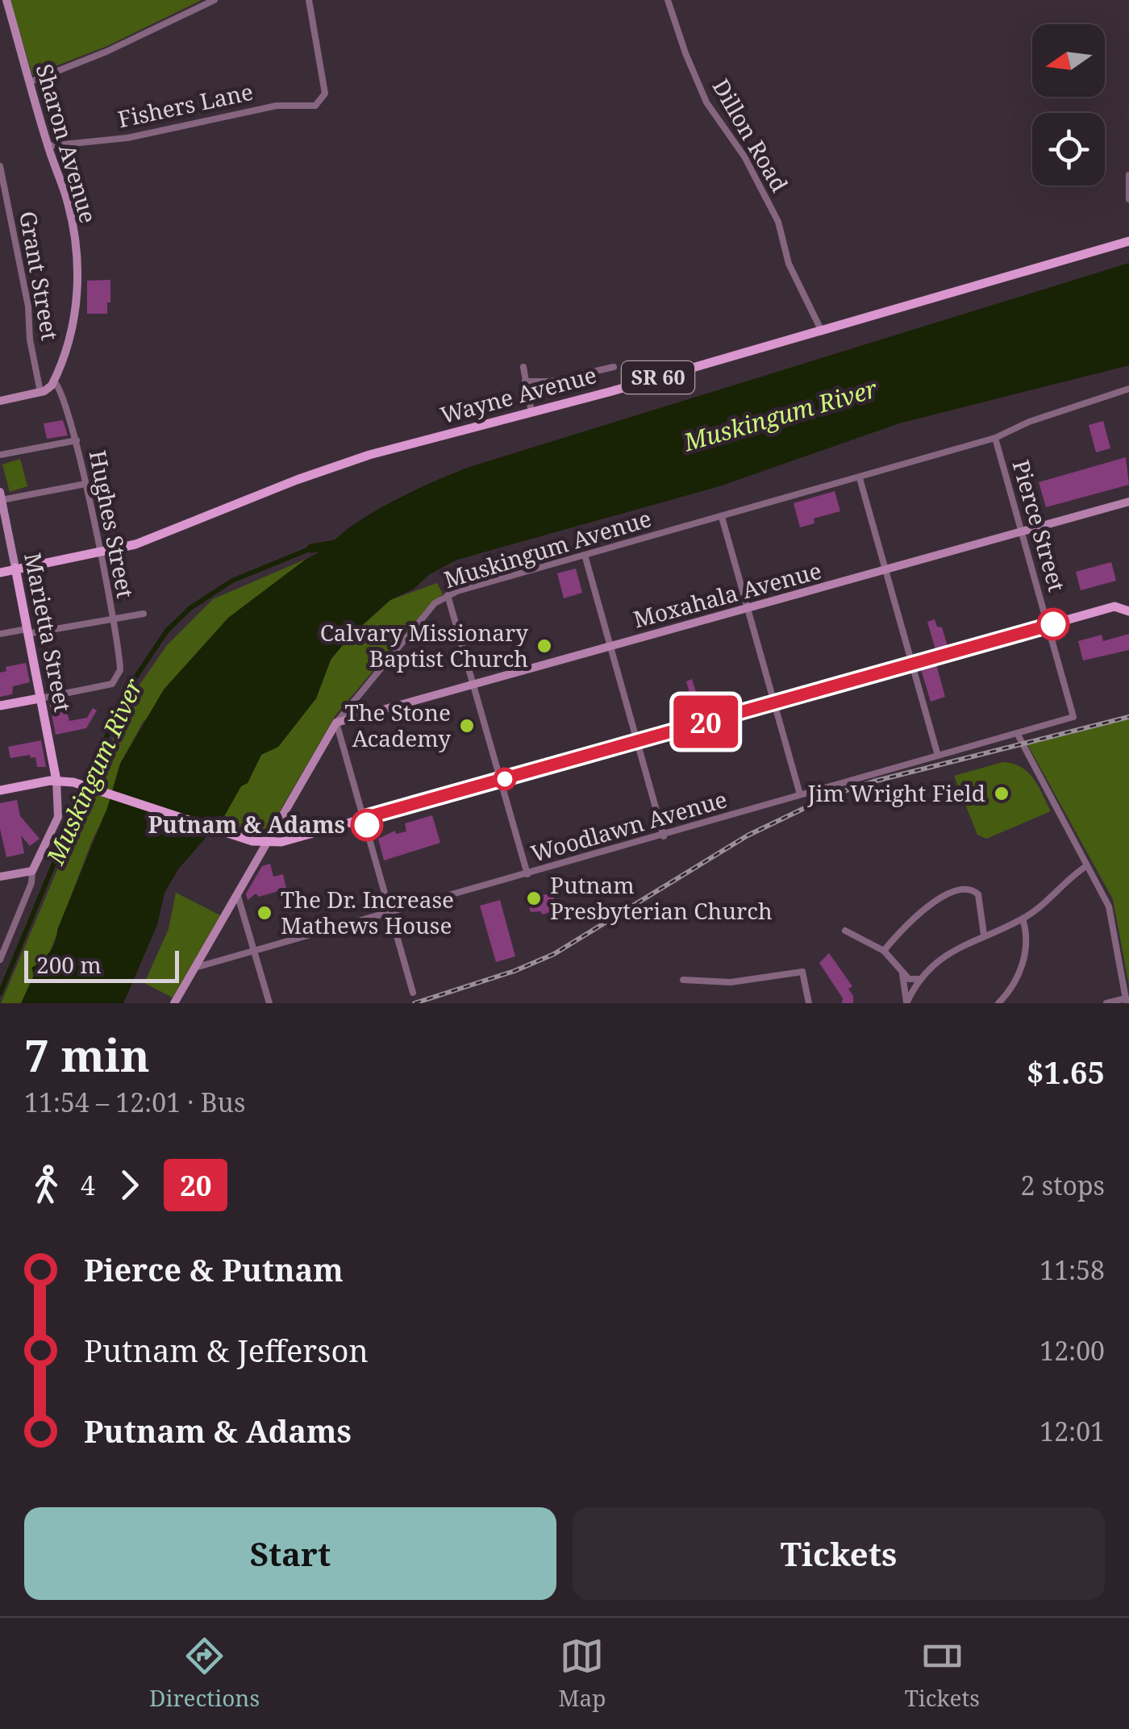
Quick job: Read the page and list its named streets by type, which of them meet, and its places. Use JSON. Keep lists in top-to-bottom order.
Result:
{
  "streets": {
    "main road": ["SR 60", "Wayne Avenue", "Marietta Street"],
    "street": [
      "Fishers Lane",
      "Dillon Road",
      "Sharon Avenue",
      "Grant Street",
      "Hughes Street",
      "Pierce Street",
      "Muskingum Avenue",
      "Moxahala Avenue",
      "Woodlawn Avenue"
    ]
  },
  "crossings": [
    ["Fishers Lane", "Sharon Avenue"],
    ["Dillon Road", "Wayne Avenue"],
    ["Sharon Avenue", "Hughes Street"],
    ["SR 60", "Wayne Avenue"],
    ["SR 60", "Marietta Street"],
    ["Wayne Avenue", "Hughes Street"],
    ["Wayne Avenue", "Marietta Street"],
    ["Hughes Street", "Marietta Street"],
    ["Pierce Street", "Muskingum Avenue"],
    ["Pierce Street", "Moxahala Avenue"],
    ["Pierce Street", "Woodlawn Avenue"],
    ["Muskingum Avenue", "Moxahala Avenue"],
    ["Muskingum Avenue", "Woodlawn Avenue"]
  ],
  "water": ["Muskingum River"],
  "places": [
    "Calvary Missionary Baptist Church",
    "The Stone Academy",
    "Jim Wright Field",
    "Putnam & Adams",
    "Putnam Presbyterian Church",
    "The Dr. Increase Mathews House"
  ],
  "lines": ["bus line 20"],
  "scale_bar": "200 m",
  "north": "left",
  "page": {
    "on_map": "20",
    "scale": "200 m",
    "heading": ["7 min", "11:54 – 12:01 · Bus", "$1.65"],
    "legs": ["4", "20", "2 stops"],
    "list": [
      {
        "name": "Pierce & Putnam",
        "value": "11:58"
      },
      {
        "name": "Putnam & Jefferson",
        "value": "12:00"
      },
      {
        "name": "Putnam & Adams",
        "value": "12:01"
      }
    ],
    "buttons": ["Start", "Tickets"],
    "tabs": ["Directions", "Map", "Tickets"]
  }
}
